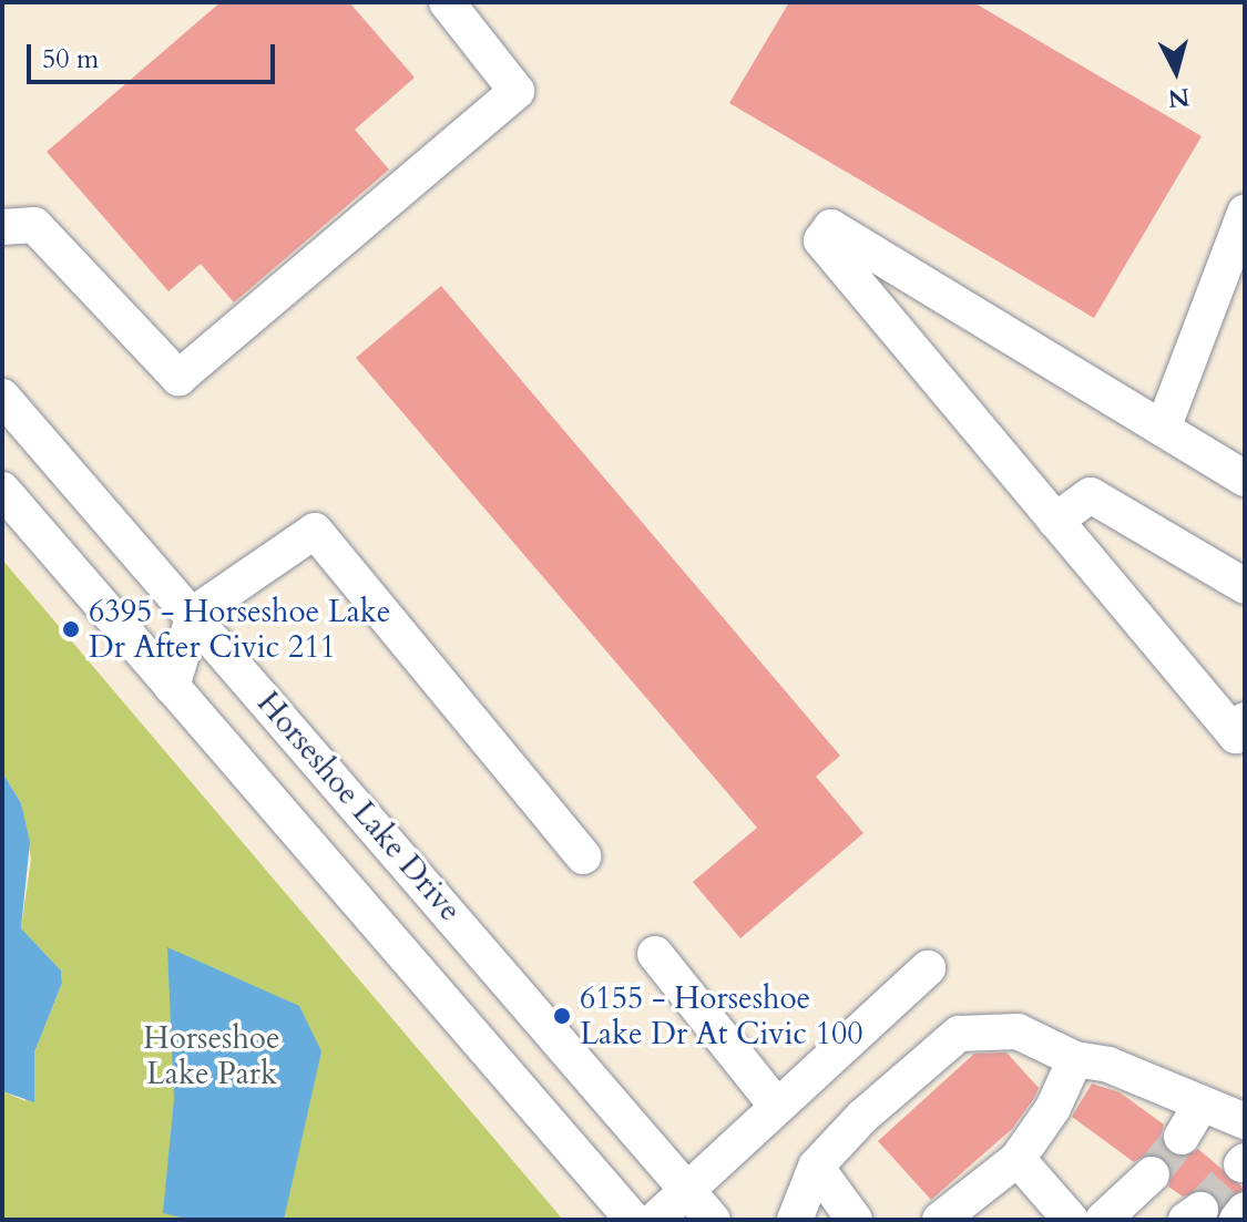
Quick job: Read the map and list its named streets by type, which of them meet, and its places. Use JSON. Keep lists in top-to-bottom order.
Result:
{
  "streets": {
    "street": ["Horseshoe Lake Drive"]
  },
  "parks": ["Horseshoe Lake Park"],
  "places": ["6395 - Horseshoe Lake Dr After Civic 211", "6155 - Horseshoe Lake Dr At Civic 100"],
  "scale_bar": "50 m",
  "north": "bottom"
}
